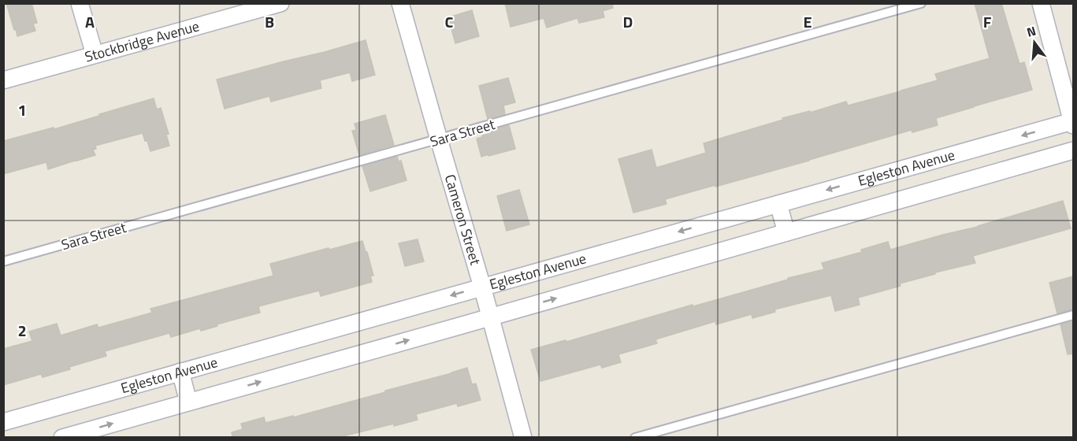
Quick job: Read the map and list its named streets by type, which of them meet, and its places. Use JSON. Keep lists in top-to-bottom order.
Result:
{
  "streets": {
    "street": ["Stockbridge Avenue", "Egleston Avenue", "Cameron Street"],
    "lane": ["Sara Street"]
  },
  "crossings": [
    ["Sara Street", "Cameron Street"],
    ["Egleston Avenue", "Cameron Street"]
  ],
  "north": "top",
  "grid": {
    "columns": [
      "A",
      "B",
      "C",
      "D",
      "E",
      "F"
    ],
    "rows": ["1", "2"]
  }
}
